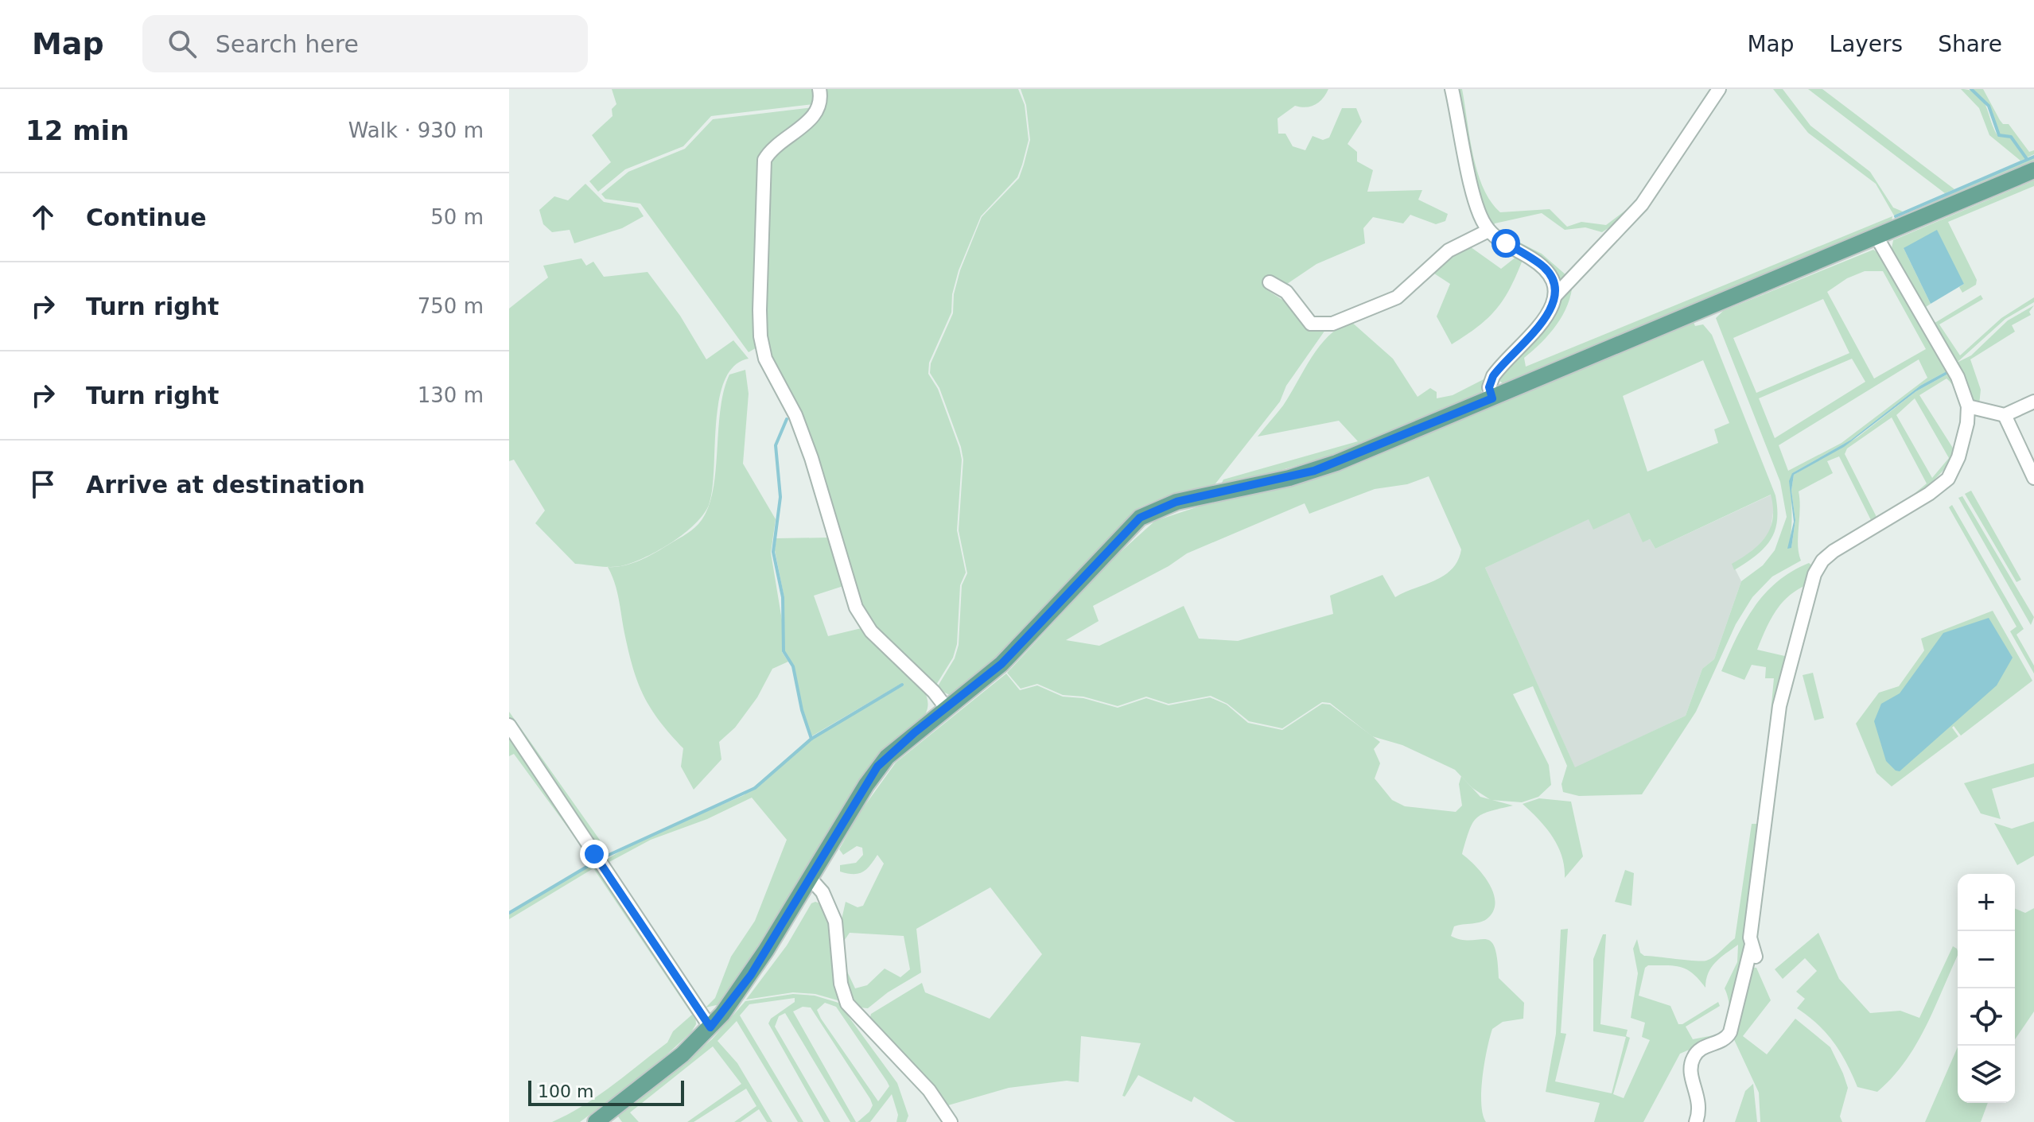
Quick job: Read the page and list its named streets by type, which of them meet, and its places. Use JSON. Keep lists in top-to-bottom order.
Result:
{
  "scale_bar": "100 m",
  "page": {
    "header": "Map",
    "search": "Search here",
    "nav": ["Map", "Layers", "Share"],
    "heading": ["12 min", "Walk · 930 m"],
    "list": [
      ["Continue", "50 m"],
      ["Turn right", "750 m"],
      ["Turn right", "130 m"],
      "Arrive at destination"
    ],
    "map_buttons": ["+", "−"],
    "scale": "100 m"
  }
}
